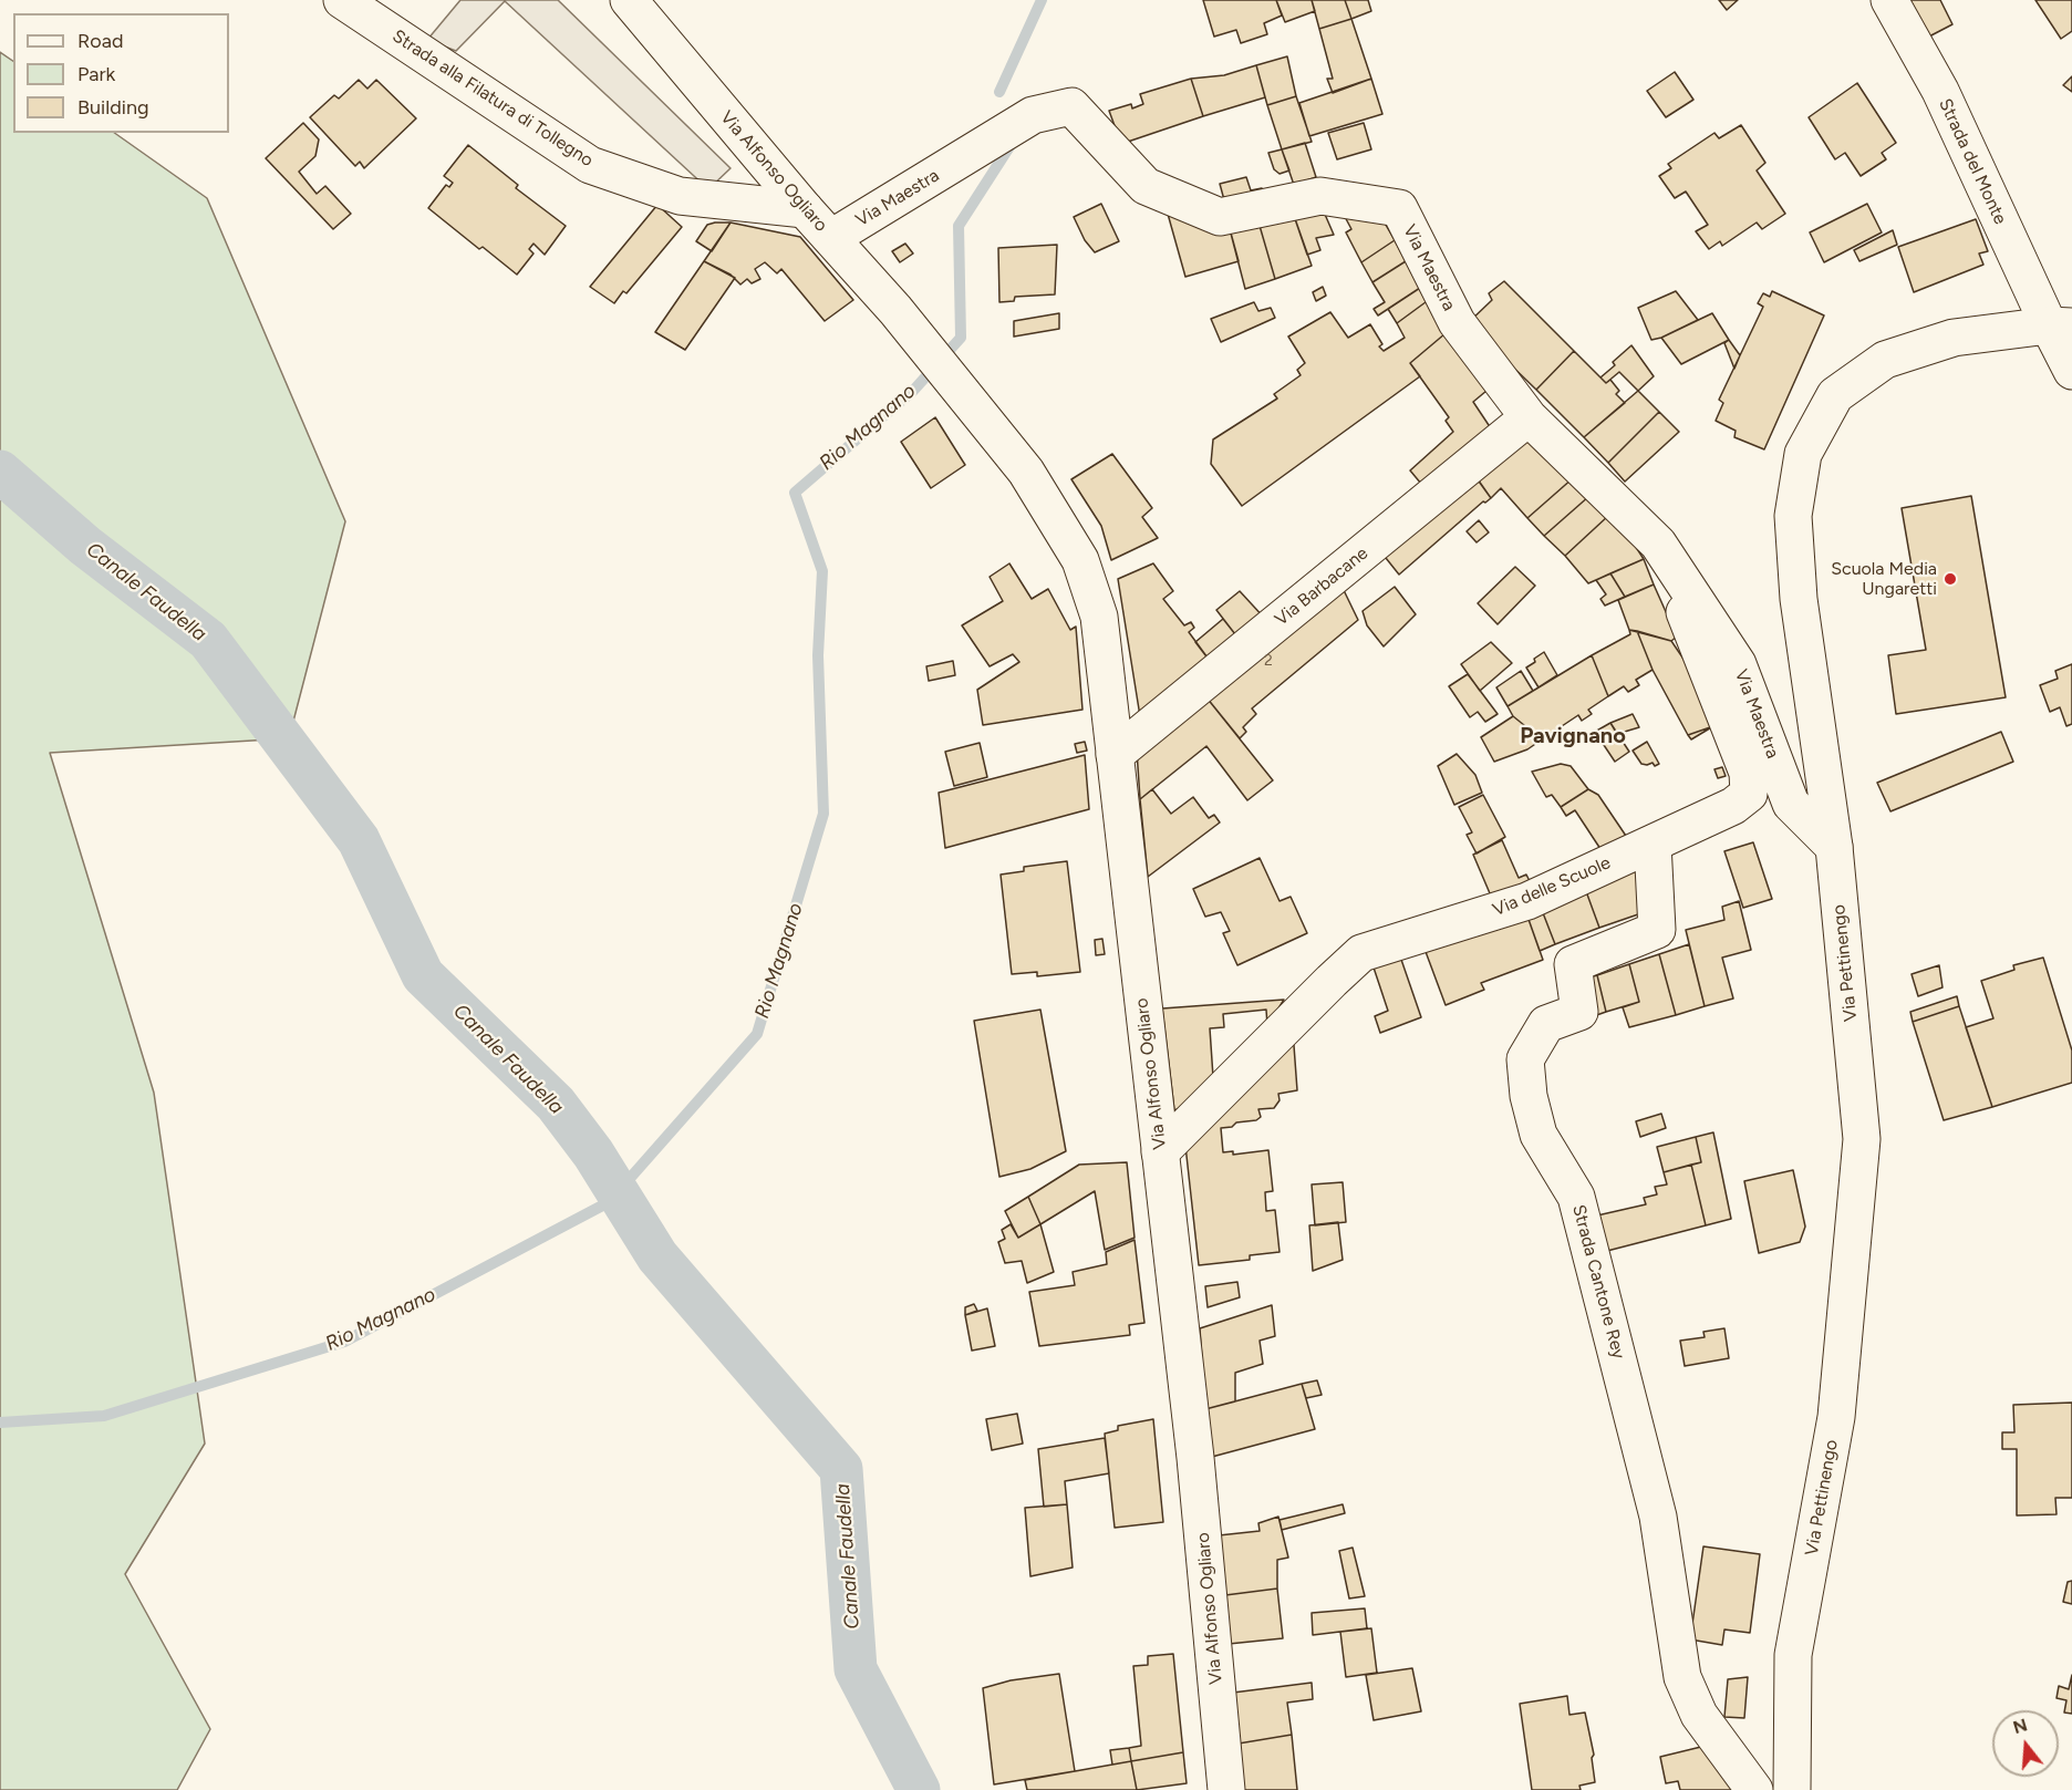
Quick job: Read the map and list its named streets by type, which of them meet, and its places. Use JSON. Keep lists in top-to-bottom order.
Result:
{
  "streets": {
    "street": [
      "Strada alla Filatura di Tollegno",
      "Strada del Monte",
      "Via Alfonso Ogliaro",
      "Via Maestra",
      "Via Barbacane",
      "Via delle Scuole",
      "Via Pettinengo",
      "Strada Cantone Rey"
    ]
  },
  "crossings": [
    ["Strada alla Filatura di Tollegno", "Via Alfonso Ogliaro"],
    ["Strada del Monte", "Via Pettinengo"],
    ["Via Alfonso Ogliaro", "Via Maestra"],
    ["Via Alfonso Ogliaro", "Via Barbacane"],
    ["Via Alfonso Ogliaro", "Via delle Scuole"],
    ["Via Maestra", "Via Barbacane"],
    ["Via Maestra", "Via delle Scuole"],
    ["Via Maestra", "Via Pettinengo"],
    ["Via delle Scuole", "Strada Cantone Rey"]
  ],
  "districts": ["Pavignano"],
  "water": ["Rio Magnano", "Canale Faudella"],
  "places": ["Scuola Media Ungaretti"],
  "house_numbers": ["2"],
  "legend": ["Road", "Park", "Building"],
  "north": "top"
}
